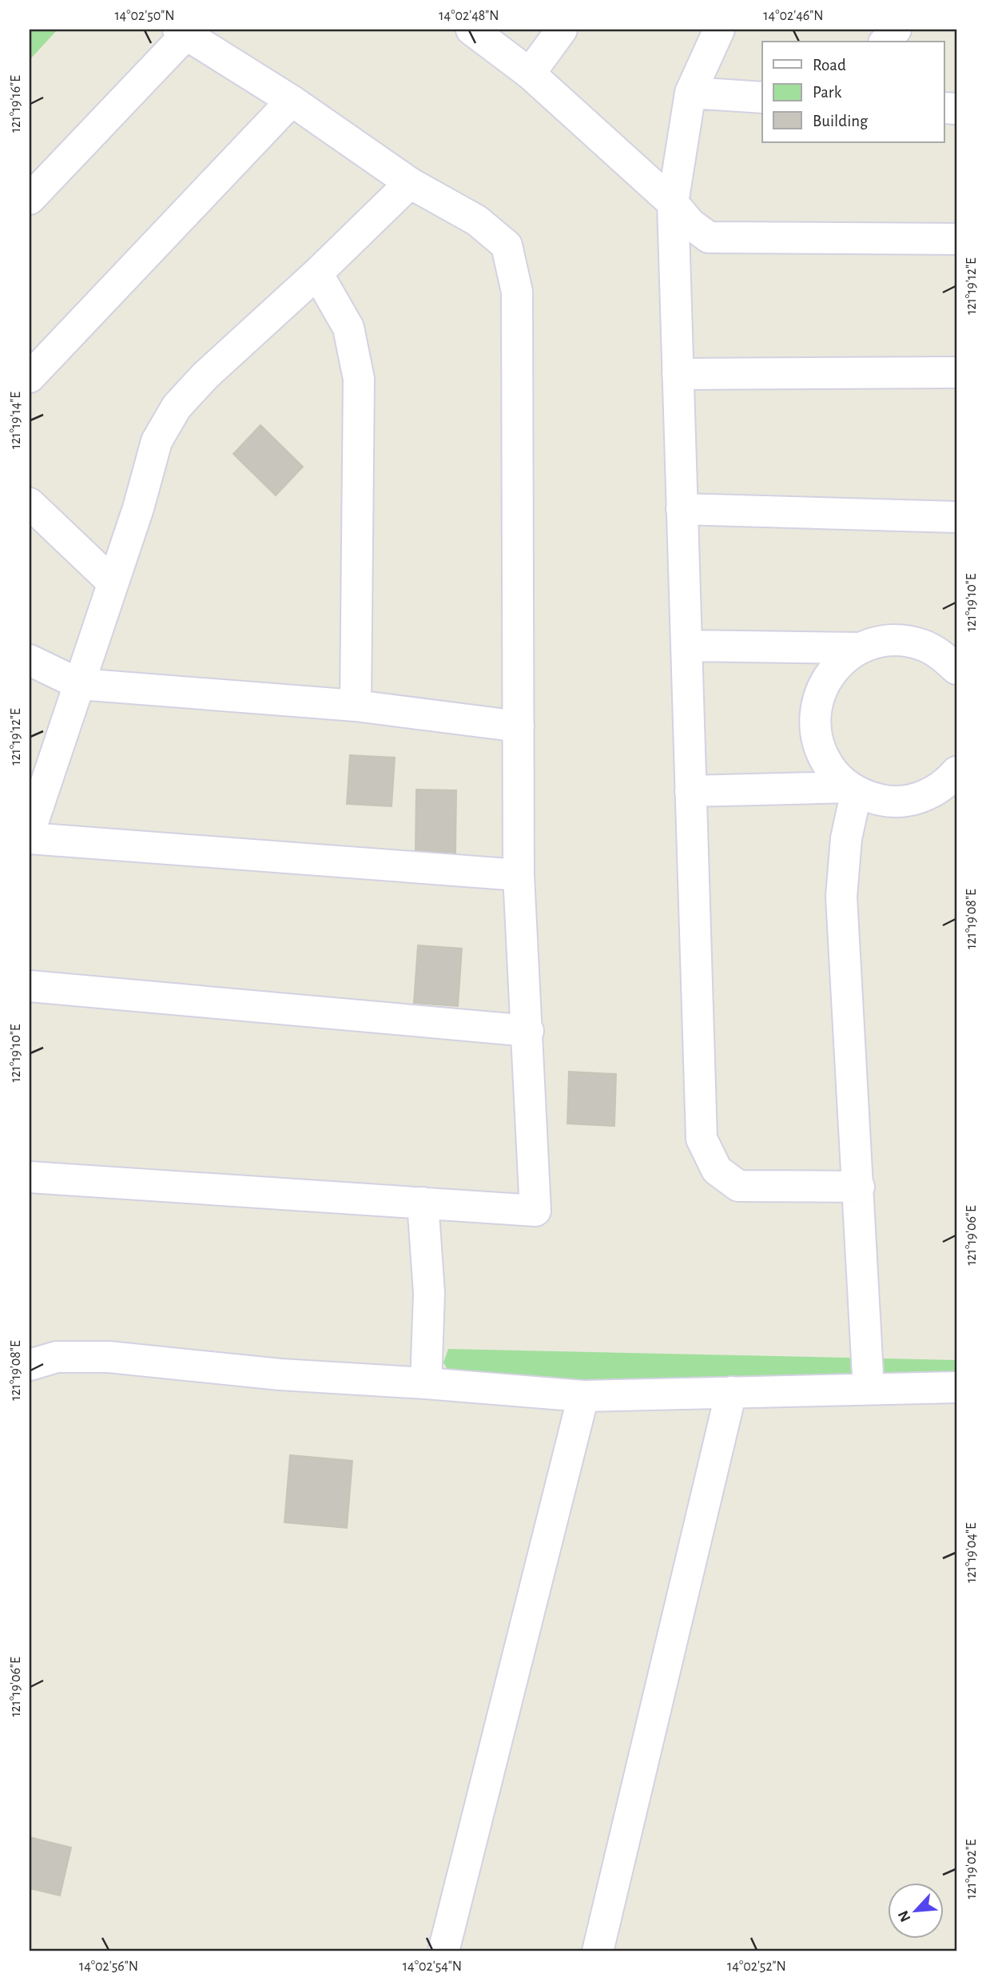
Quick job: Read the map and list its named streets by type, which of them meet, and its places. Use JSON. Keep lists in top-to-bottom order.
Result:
{
  "legend": ["Road", "Park", "Building"],
  "north": "bottom left",
  "coordinates": [
    "14°02'50\"N",
    "14°02'48\"N",
    "14°02'46\"N",
    "121°19'16\"E",
    "121°19'12\"E",
    "121°19'14\"E",
    "121°19'10\"E",
    "121°19'08\"E",
    "121°19'06\"E",
    "121°19'04\"E",
    "121°19'02\"E",
    "14°02'56\"N",
    "14°02'54\"N",
    "14°02'52\"N"
  ]
}
